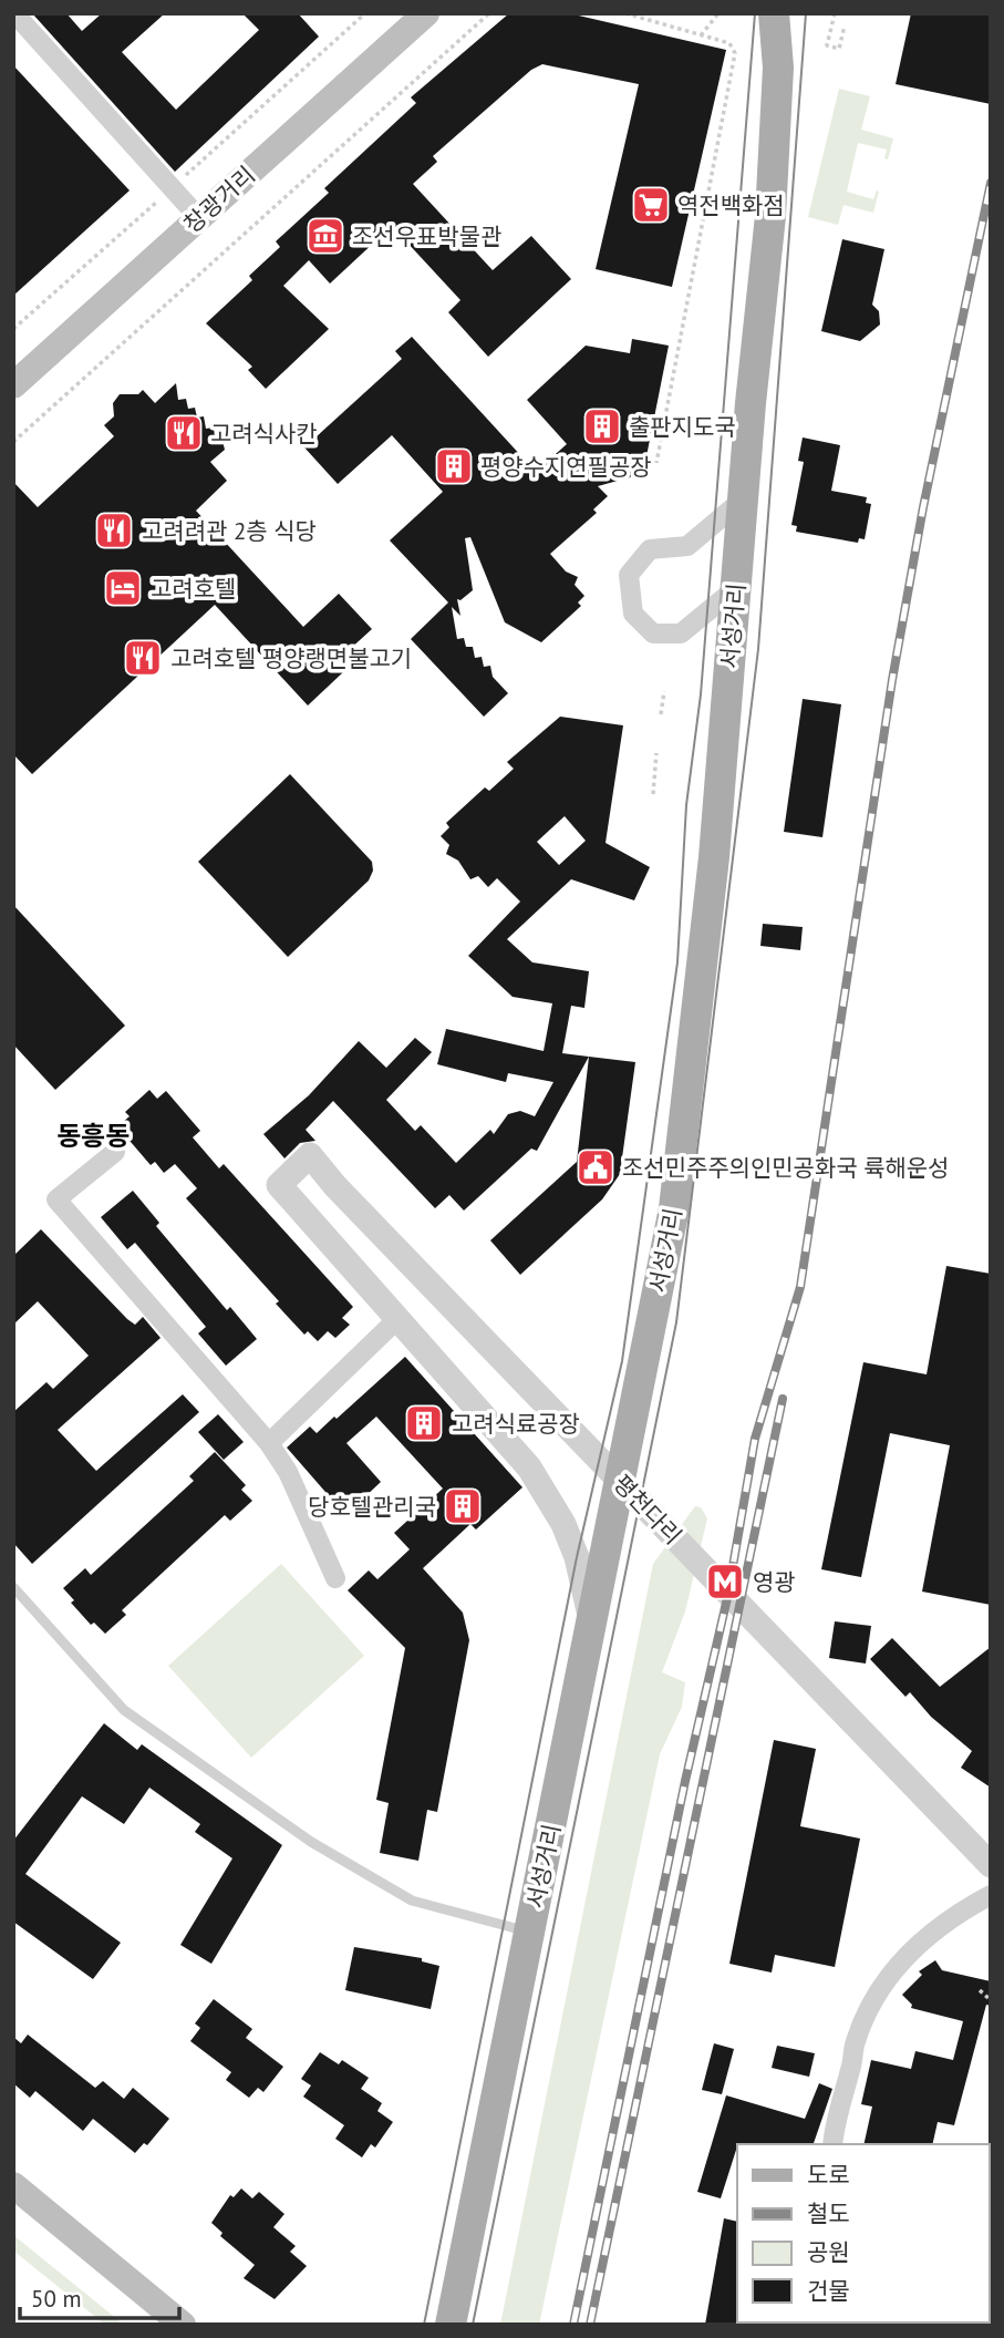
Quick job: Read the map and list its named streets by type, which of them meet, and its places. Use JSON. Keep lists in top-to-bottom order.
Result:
{
  "streets": {
    "main road": ["창광거리", "서성거리"],
    "street": ["평천다리"]
  },
  "districts": ["동흥동"],
  "places": {
    "supermarket": ["역전백화점"],
    "museum": ["조선우표박물관"],
    "building": [
      "출판지도국",
      "평양수지연필공장",
      "고려식료공장",
      "당호텔관리국"
    ],
    "restaurant": ["고려식사칸", "고려려관 2층 식당", "고려호텔 평양랭면불고기"],
    "hotel": ["고려호텔"],
    "public building": ["조선민주주의인민공화국 륙해운성"],
    "metro station": ["영광"]
  },
  "legend": [
    "도로",
    "철도",
    "공원",
    "건물"
  ],
  "scale_bar": "50 m"
}
